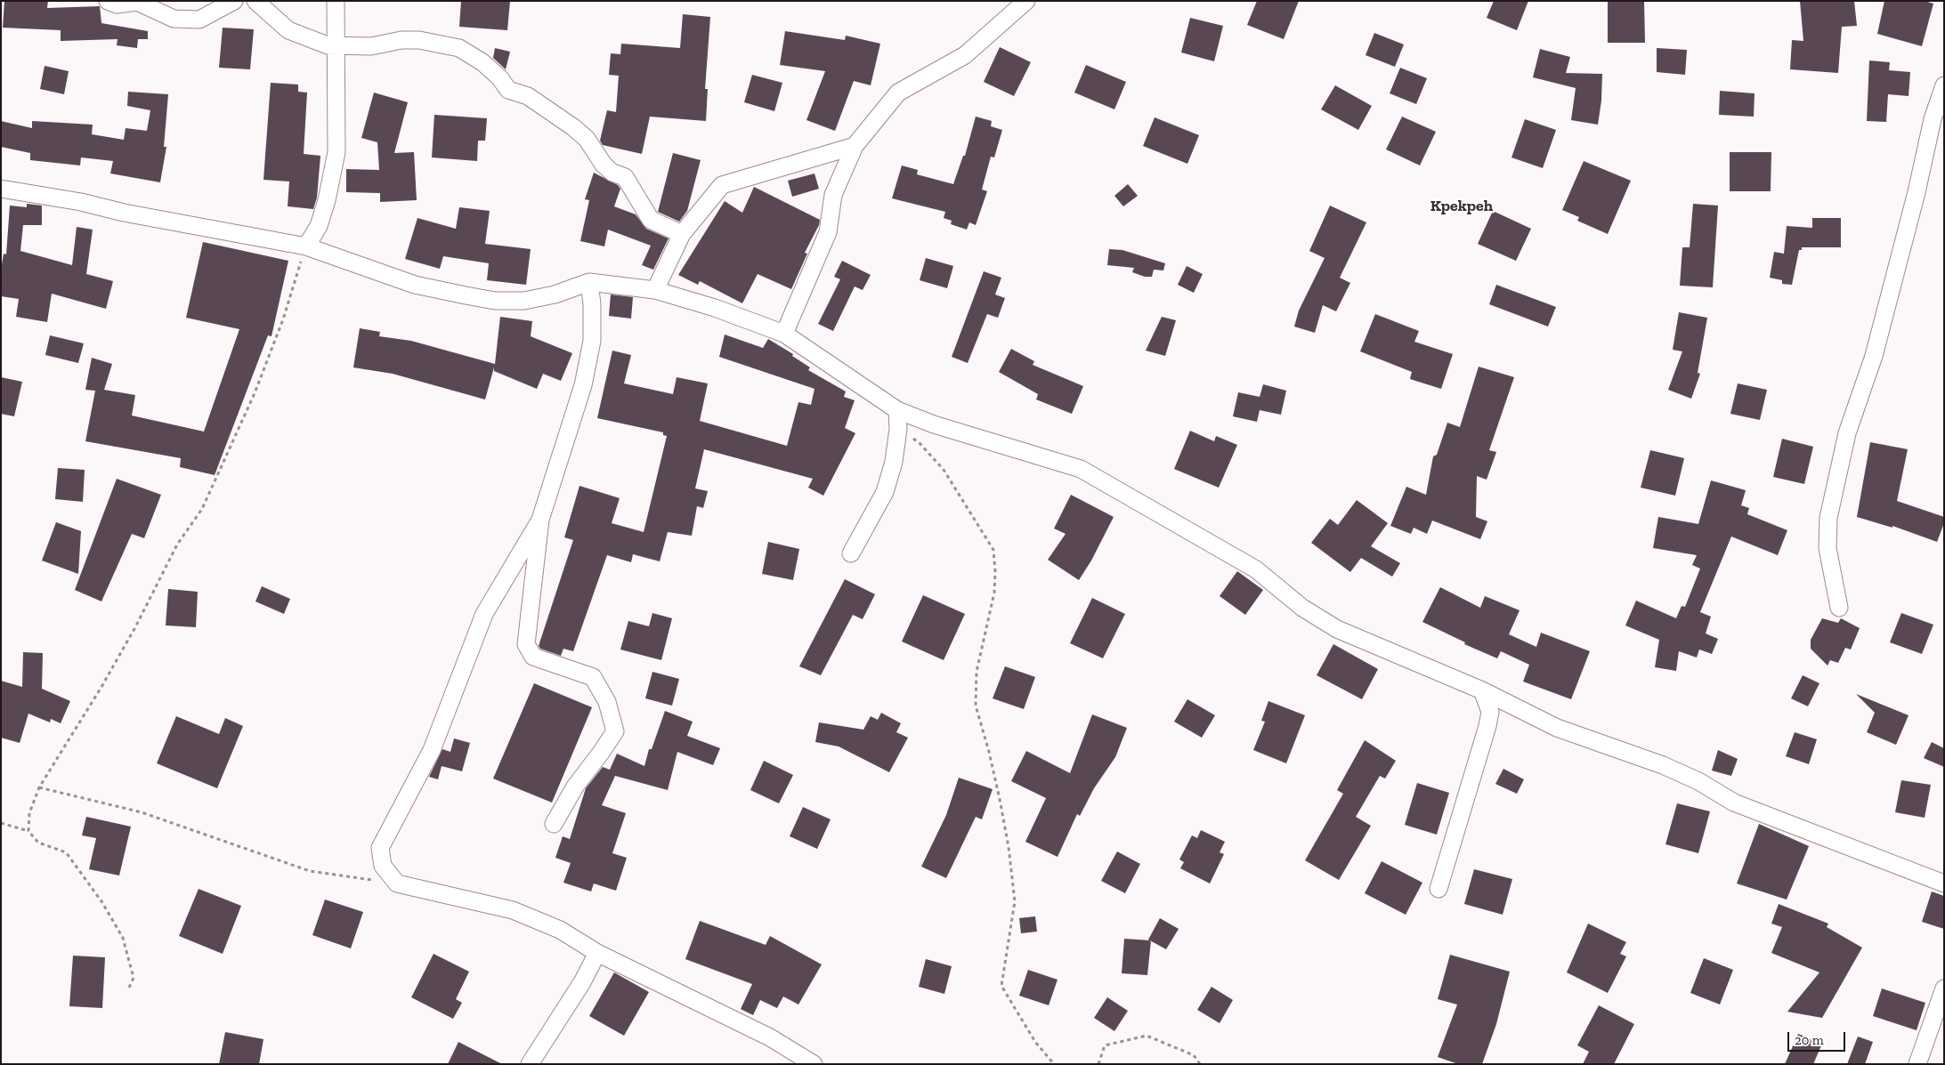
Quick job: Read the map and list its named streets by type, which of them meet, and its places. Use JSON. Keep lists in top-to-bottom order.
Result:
{
  "districts": ["Kpekpeh"],
  "scale_bar": "20 m"
}
